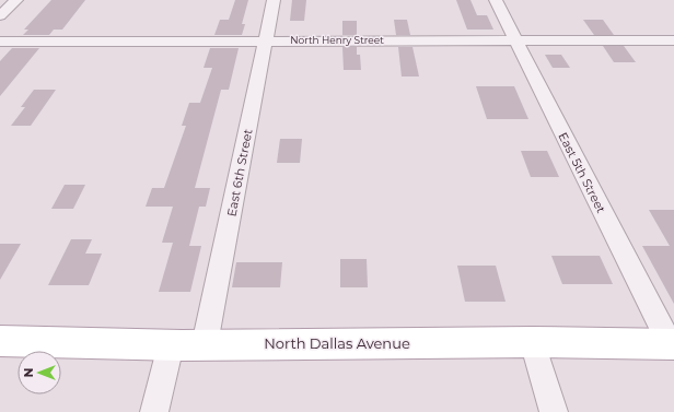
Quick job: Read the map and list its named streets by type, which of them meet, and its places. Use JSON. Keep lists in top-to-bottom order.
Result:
{
  "streets": {
    "main road": ["North Dallas Avenue"],
    "street": ["North Henry Street", "East 6th Street", "East 5th Street"]
  },
  "crossings": [
    ["North Henry Street", "East 6th Street"],
    ["North Henry Street", "East 5th Street"],
    ["East 6th Street", "North Dallas Avenue"],
    ["East 5th Street", "North Dallas Avenue"]
  ],
  "north": "left"
}
